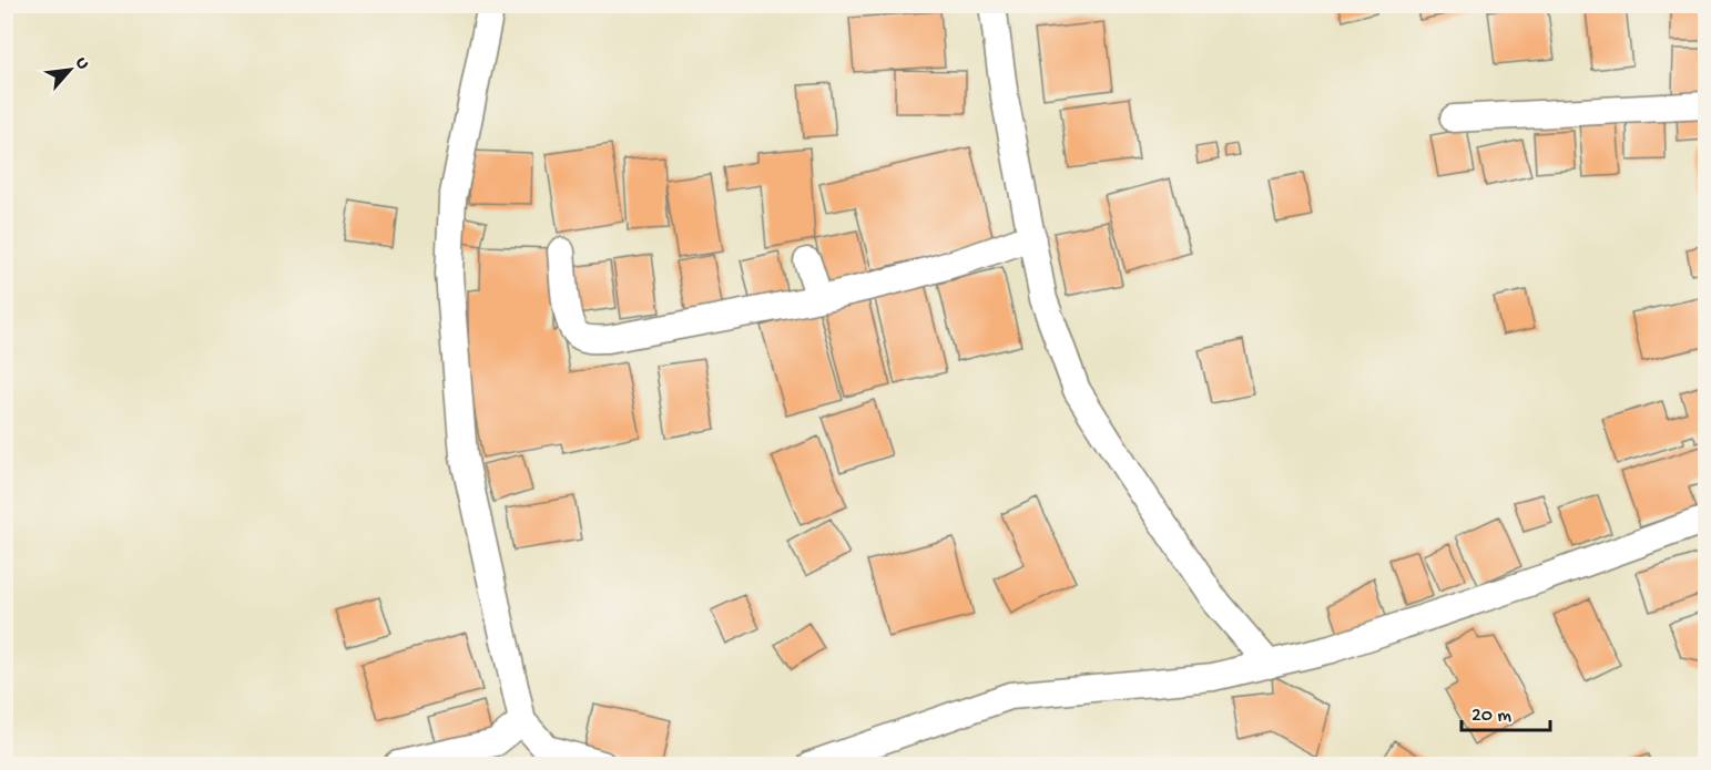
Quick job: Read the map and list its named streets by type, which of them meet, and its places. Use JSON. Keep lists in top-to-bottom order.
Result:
{
  "scale_bar": "20 m",
  "north": "top right"
}
